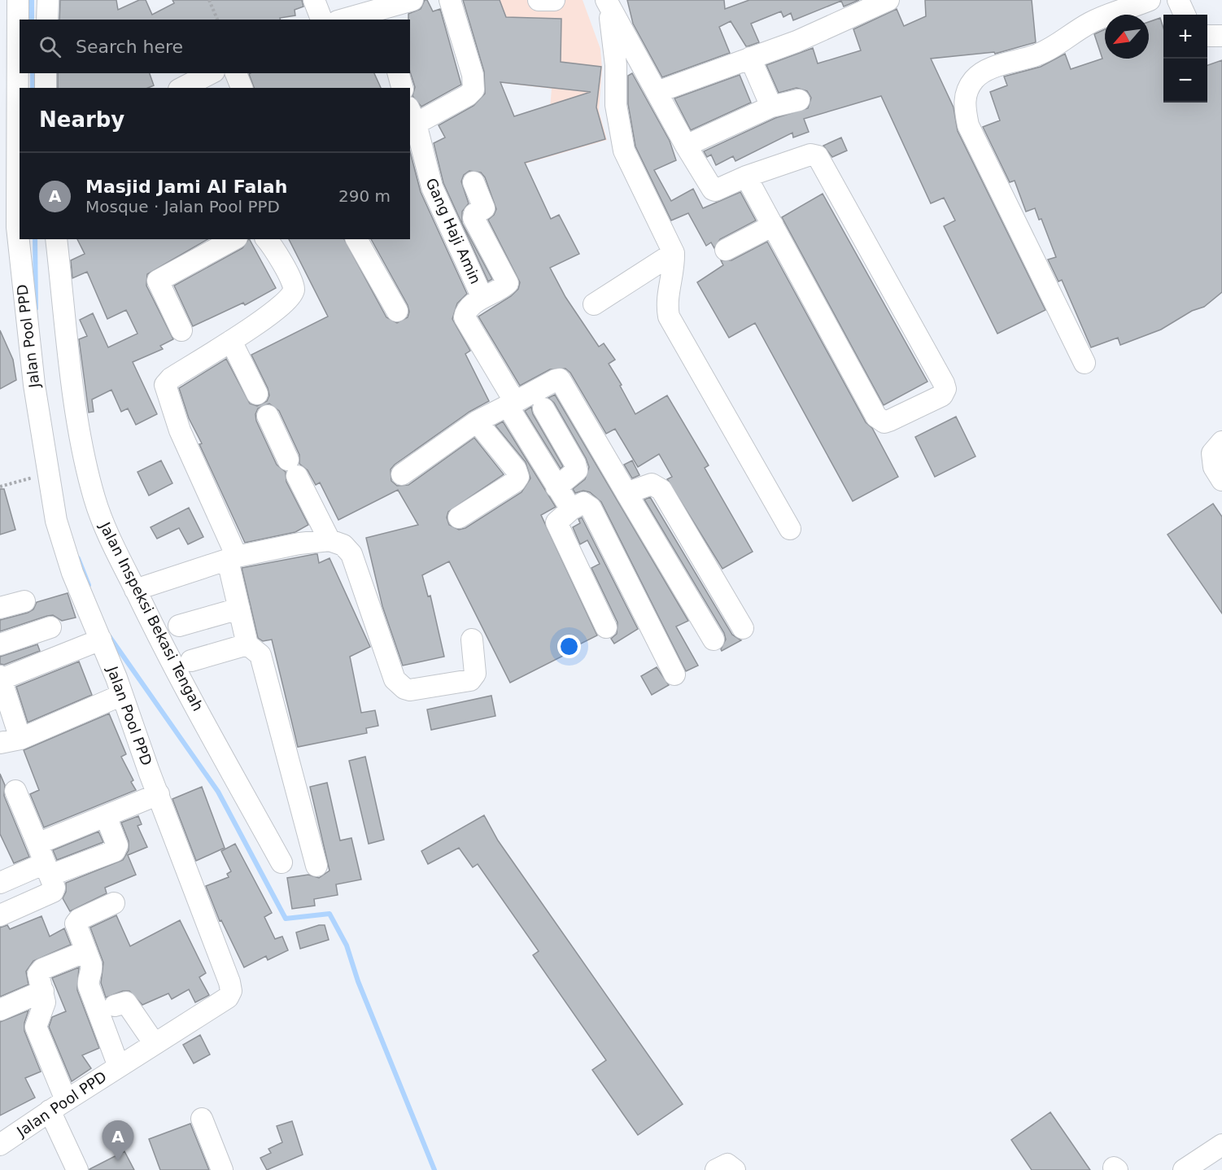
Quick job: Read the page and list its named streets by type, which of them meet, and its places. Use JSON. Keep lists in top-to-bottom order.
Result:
{
  "streets": {
    "street": ["Gang Haji Amin", "Jalan Pool PPD", "Jalan Inspeksi Bekasi Tengah"]
  },
  "north": "bottom left",
  "page": {
    "map_buttons": ["+", "−"],
    "search": "Search here",
    "heading": "Nearby",
    "list": [
      {
        "mark": "A",
        "name": "Masjid Jami Al Falah",
        "note": "Mosque · Jalan Pool PPD",
        "value": "290 m"
      }
    ],
    "pins": "A"
  }
}
